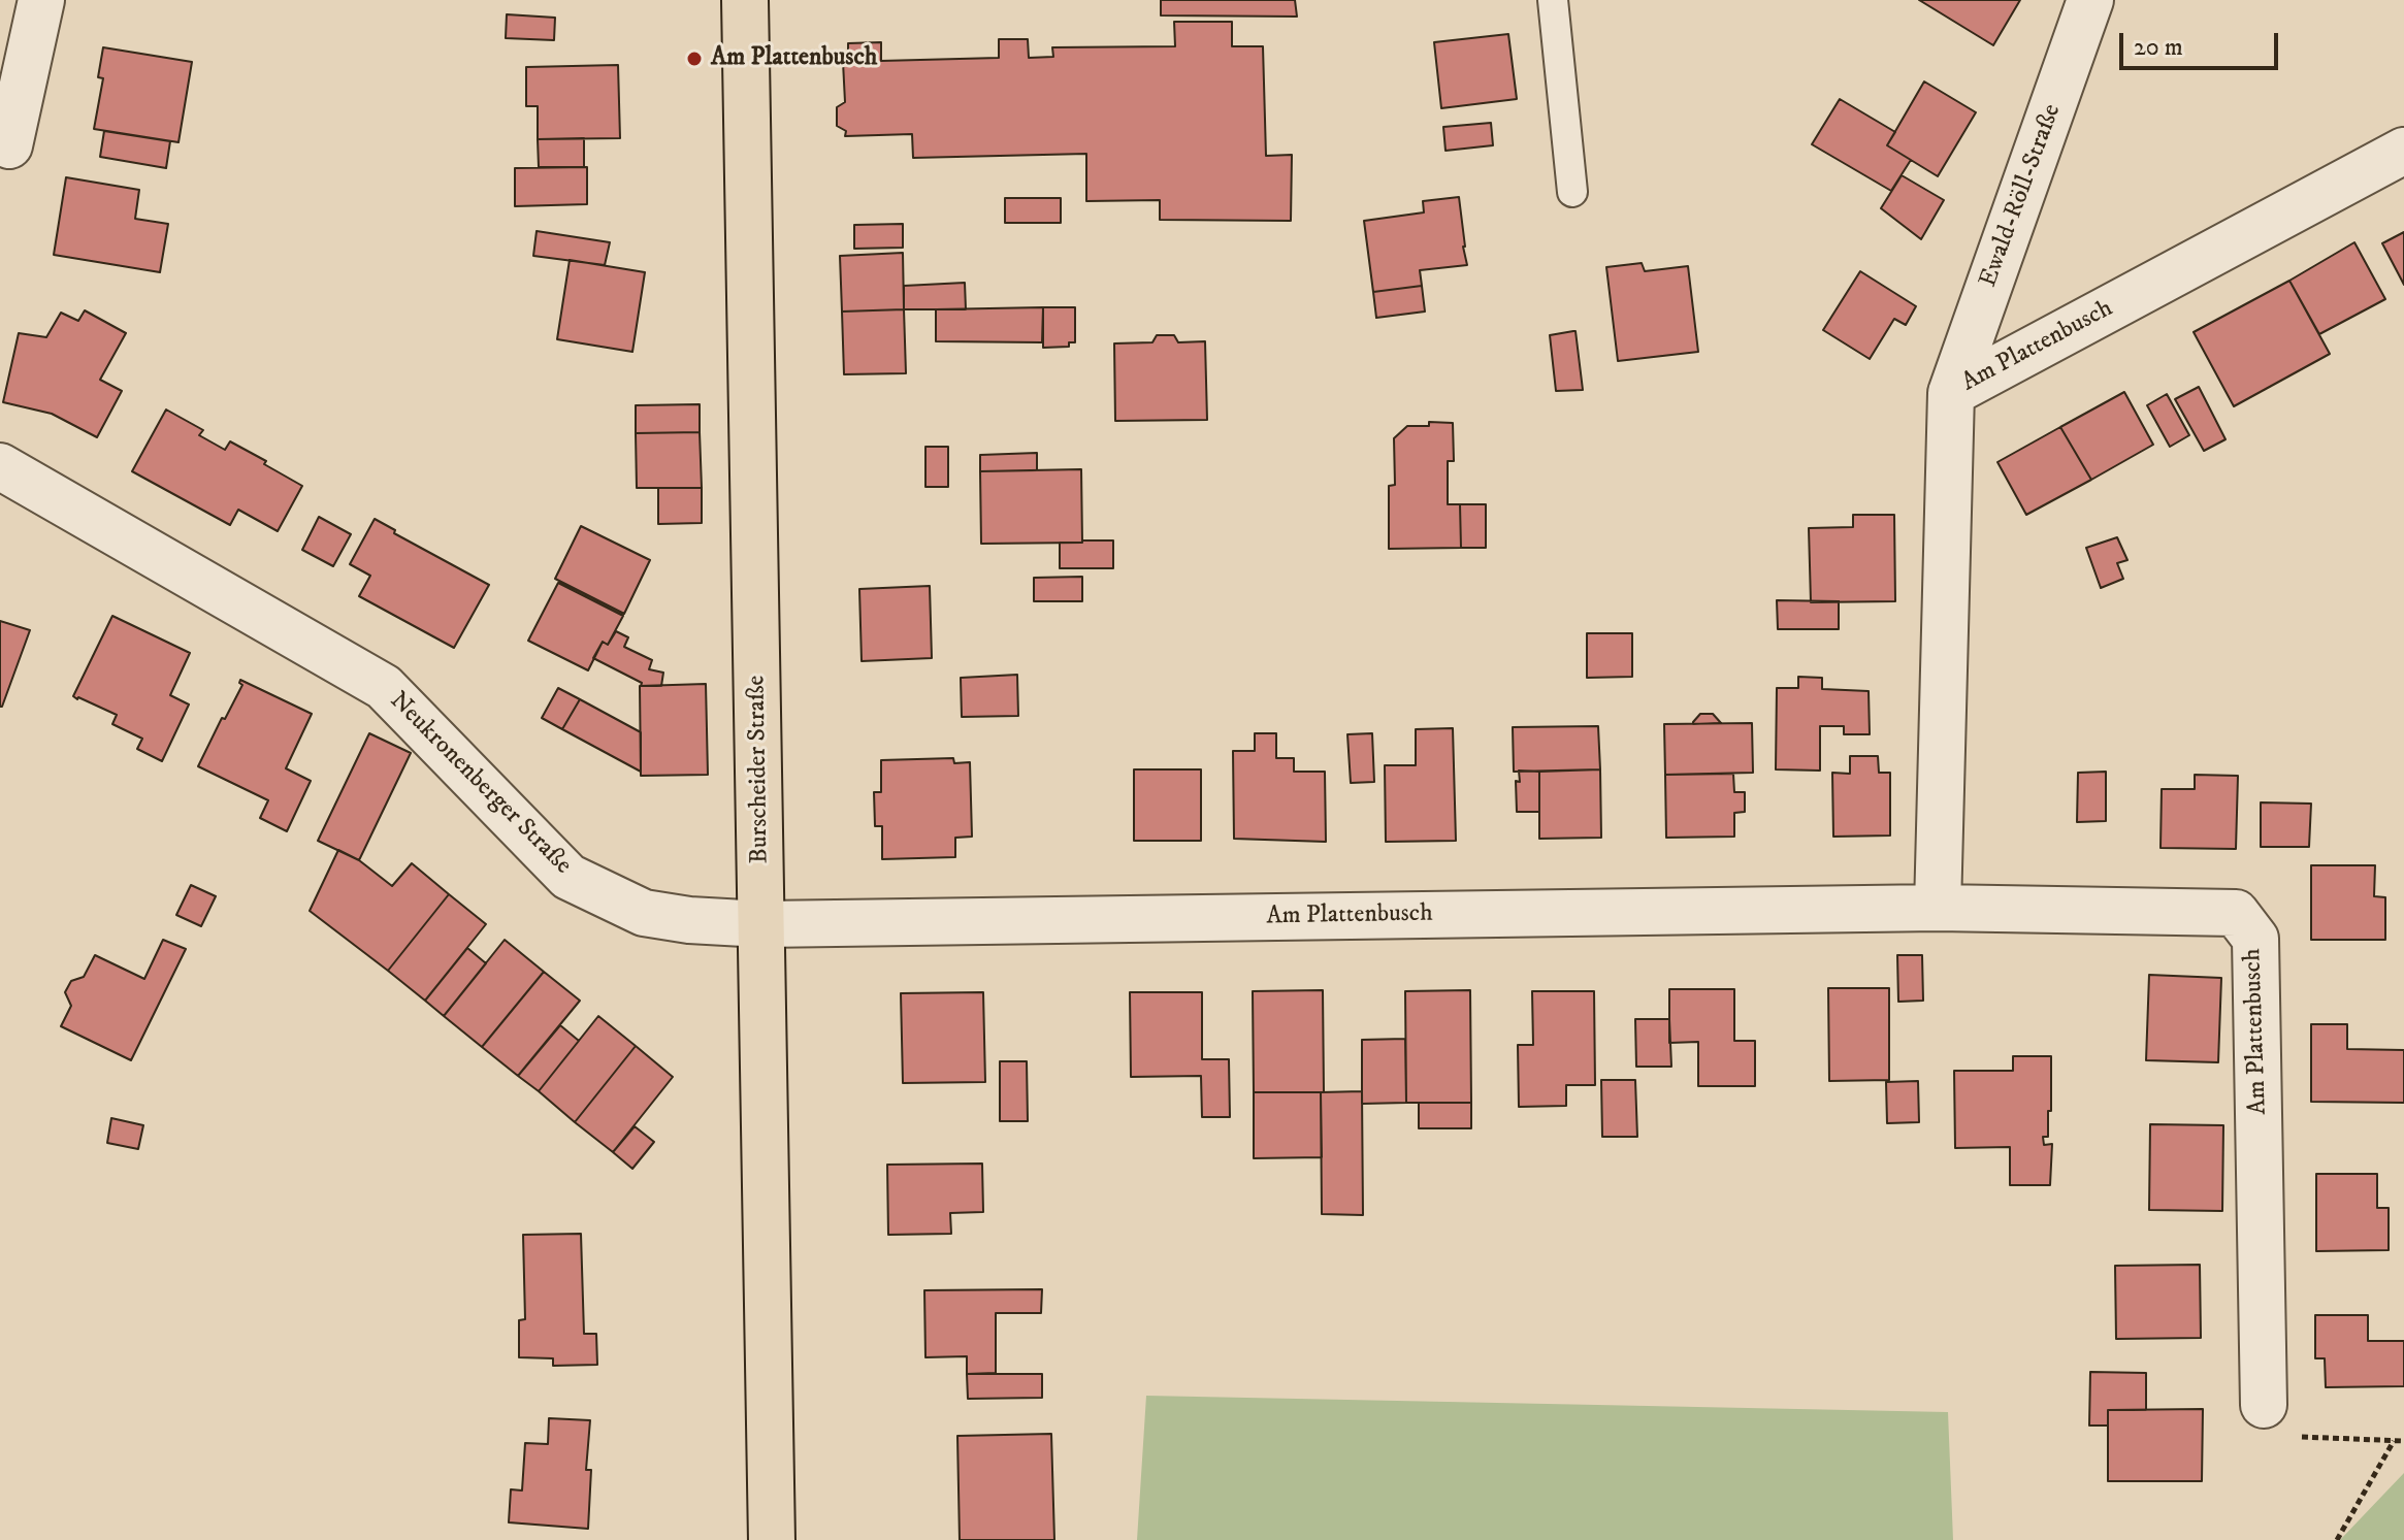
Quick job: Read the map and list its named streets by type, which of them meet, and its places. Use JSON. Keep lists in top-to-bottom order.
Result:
{
  "streets": {
    "main road": ["Burscheider Straße"],
    "street": ["Ewald-Röll-Straße", "Am Plattenbusch", "Neukronenberger Straße"]
  },
  "crossings": [
    ["Ewald-Röll-Straße", "Am Plattenbusch"],
    ["Am Plattenbusch", "Burscheider Straße"],
    ["Am Plattenbusch", "Neukronenberger Straße"],
    ["Burscheider Straße", "Neukronenberger Straße"]
  ],
  "places": ["Am Plattenbusch"],
  "scale_bar": "20 m"
}
